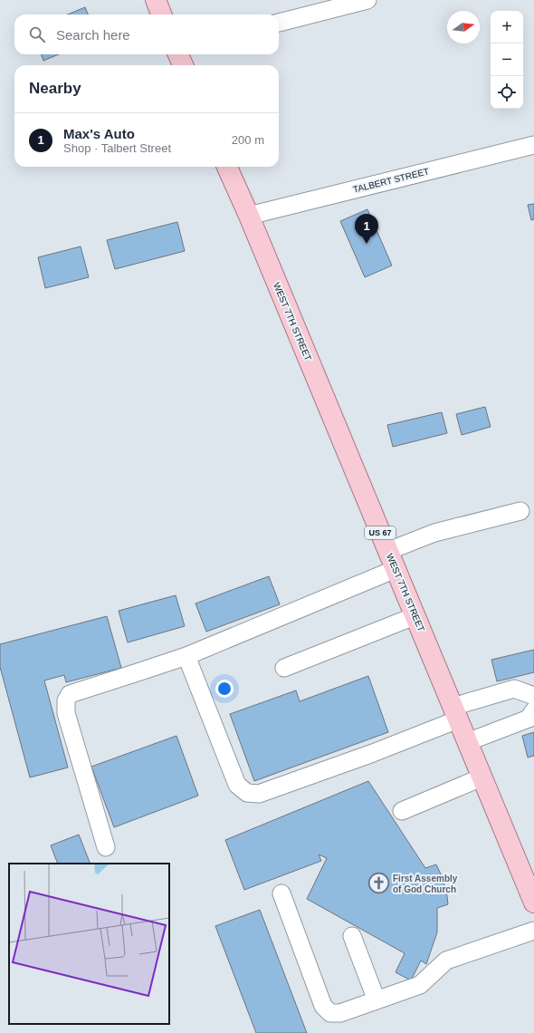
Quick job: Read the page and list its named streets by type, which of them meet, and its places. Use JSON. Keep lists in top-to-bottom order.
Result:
{
  "streets": {
    "main road": ["WEST 7TH STREET", "US 67"],
    "street": ["TALBERT STREET"]
  },
  "crossings": [
    ["TALBERT STREET", "WEST 7TH STREET"]
  ],
  "places": {
    "church": ["First Assembly of God Church"]
  },
  "north": "right",
  "page": {
    "map_buttons": ["+", "−"],
    "search": "Search here",
    "heading": "Nearby",
    "list": [
      {
        "mark": "1",
        "name": "Max's Auto",
        "note": "Shop · Talbert Street",
        "value": "200 m"
      }
    ],
    "pins": "1"
  }
}
